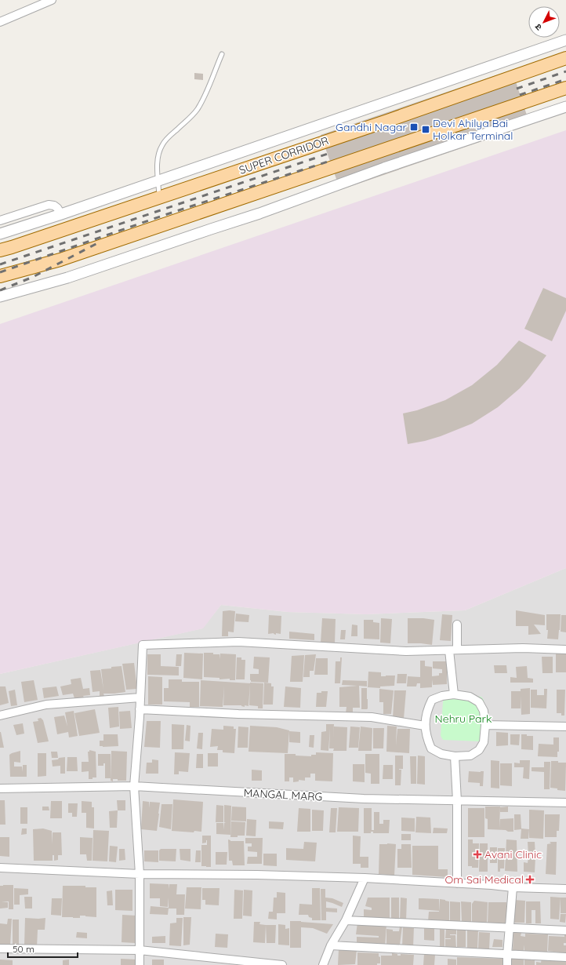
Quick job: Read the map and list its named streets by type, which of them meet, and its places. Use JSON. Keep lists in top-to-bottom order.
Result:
{
  "streets": {
    "main road": ["SUPER CORRIDOR"],
    "street": ["MANGAL MARG"]
  },
  "parks": ["Nehru Park"],
  "places": {
    "transit": ["Gandhi Nagar", "Devi Ahilya Bai Holkar Terminal"],
    "health": ["Avani Clinic", "Om Sai Medical"]
  },
  "scale_bar": "50 m",
  "north": "bottom left"
}
